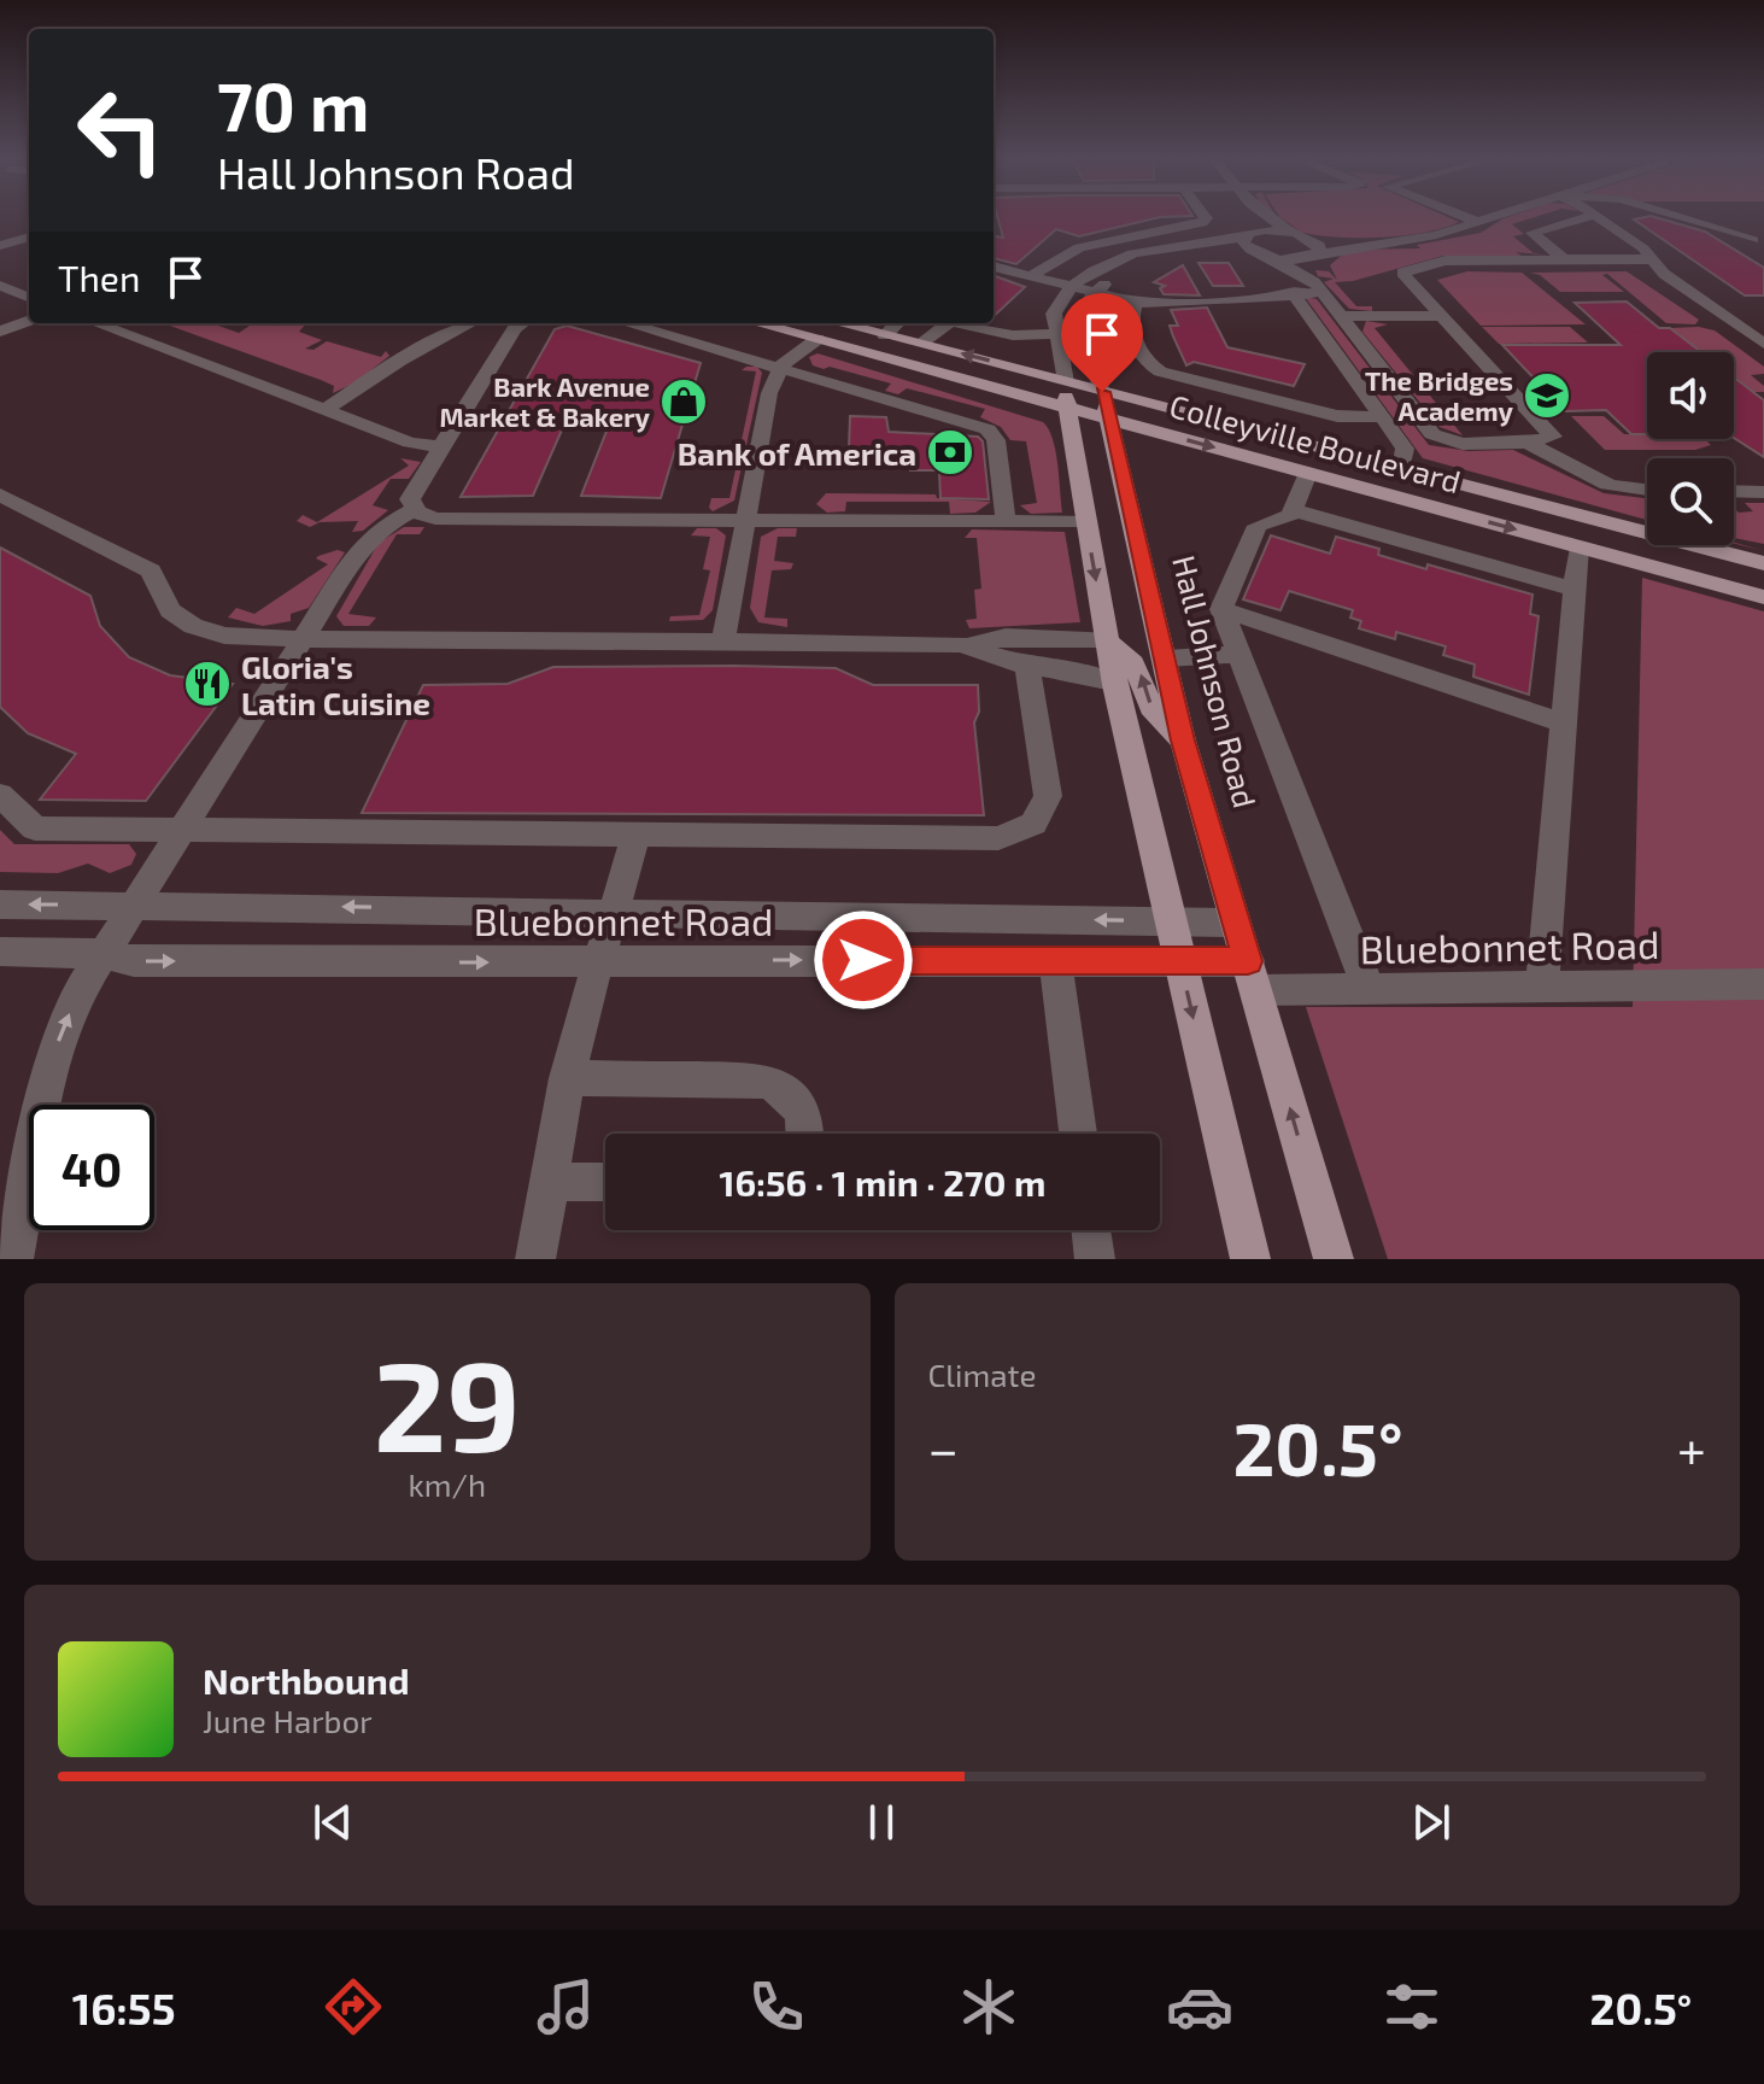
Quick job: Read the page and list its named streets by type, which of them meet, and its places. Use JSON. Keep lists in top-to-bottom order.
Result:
{
  "streets": {
    "main road": ["Colleyville Boulevard", "Hall Johnson Road"],
    "street": ["Bluebonnet Road"]
  },
  "crossings": [
    ["Colleyville Boulevard", "Hall Johnson Road"],
    ["Hall Johnson Road", "Bluebonnet Road"]
  ],
  "places": {
    "school or university": ["The Bridges Academy"],
    "shop": ["Bark Avenue Market & Bakery"],
    "bank": ["Bank of America"],
    "restaurant": ["Gloria's Latin Cuisine"]
  },
  "page": {
    "turn": ["70 m", "Hall Johnson Road"],
    "then": "Then",
    "limit": "40",
    "trip": "16:56 · 1 min · 270 m",
    "tile": [
      ["29", "km/h"],
      "Climate"
    ],
    "heat": ["−", "20.5°", "+"],
    "song": ["Northbound", "June Harbor"],
    "tabs": ["16:55", "20.5°"]
  }
}
